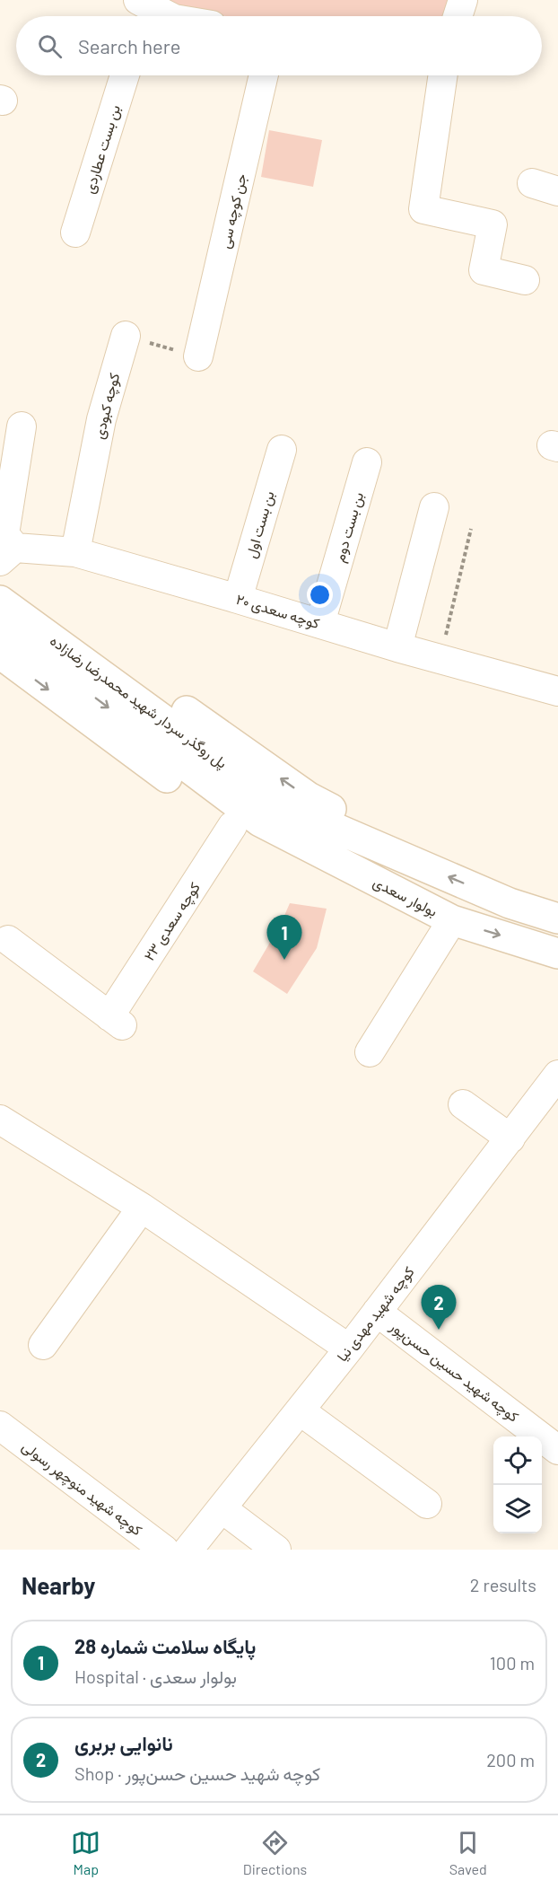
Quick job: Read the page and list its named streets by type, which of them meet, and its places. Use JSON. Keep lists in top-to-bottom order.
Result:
{
  "streets": {
    "main road": ["پل روگذر سردار شهید محمدرضا رضازاده", "بولوار سعدی"],
    "street": [
      "بن بست عطاردی",
      "جن کوچه سی",
      "کوچه کبودی",
      "بن بست اول",
      "بن بست دوم",
      "کوچه سعدی ۲۰",
      "کوچه سعدی ۲۳",
      "کوچه شهید مهدی نیا",
      "کوچه شهید حسین حسن‌پور",
      "کوچه شهید منوچهر رسولی"
    ]
  },
  "crossings": [
    ["کوچه کبودی", "کوچه سعدی ۲۰"],
    ["بن بست اول", "کوچه سعدی ۲۰"],
    ["بن بست دوم", "کوچه سعدی ۲۰"],
    ["پل روگذر سردار شهید محمدرضا رضازاده", "بولوار سعدی"],
    ["پل روگذر سردار شهید محمدرضا رضازاده", "کوچه سعدی ۲۳"],
    ["بولوار سعدی", "کوچه سعدی ۲۳"],
    ["کوچه شهید مهدی نیا", "کوچه شهید حسین حسن‌پور"]
  ],
  "page": {
    "search": "Search here",
    "pins": ["1", "2"],
    "heading": ["Nearby", "2 results"],
    "list": [
      {
        "mark": "1",
        "name": "پایگاه سلامت شماره 28",
        "note": "Hospital · بولوار سعدی",
        "value": "100 m"
      },
      {
        "mark": "2",
        "name": "نانوایی بربری",
        "note": "Shop · کوچه شهید حسین حسن‌پور",
        "value": "200 m"
      }
    ],
    "nav": ["Map", "Directions", "Saved"]
  }
}
